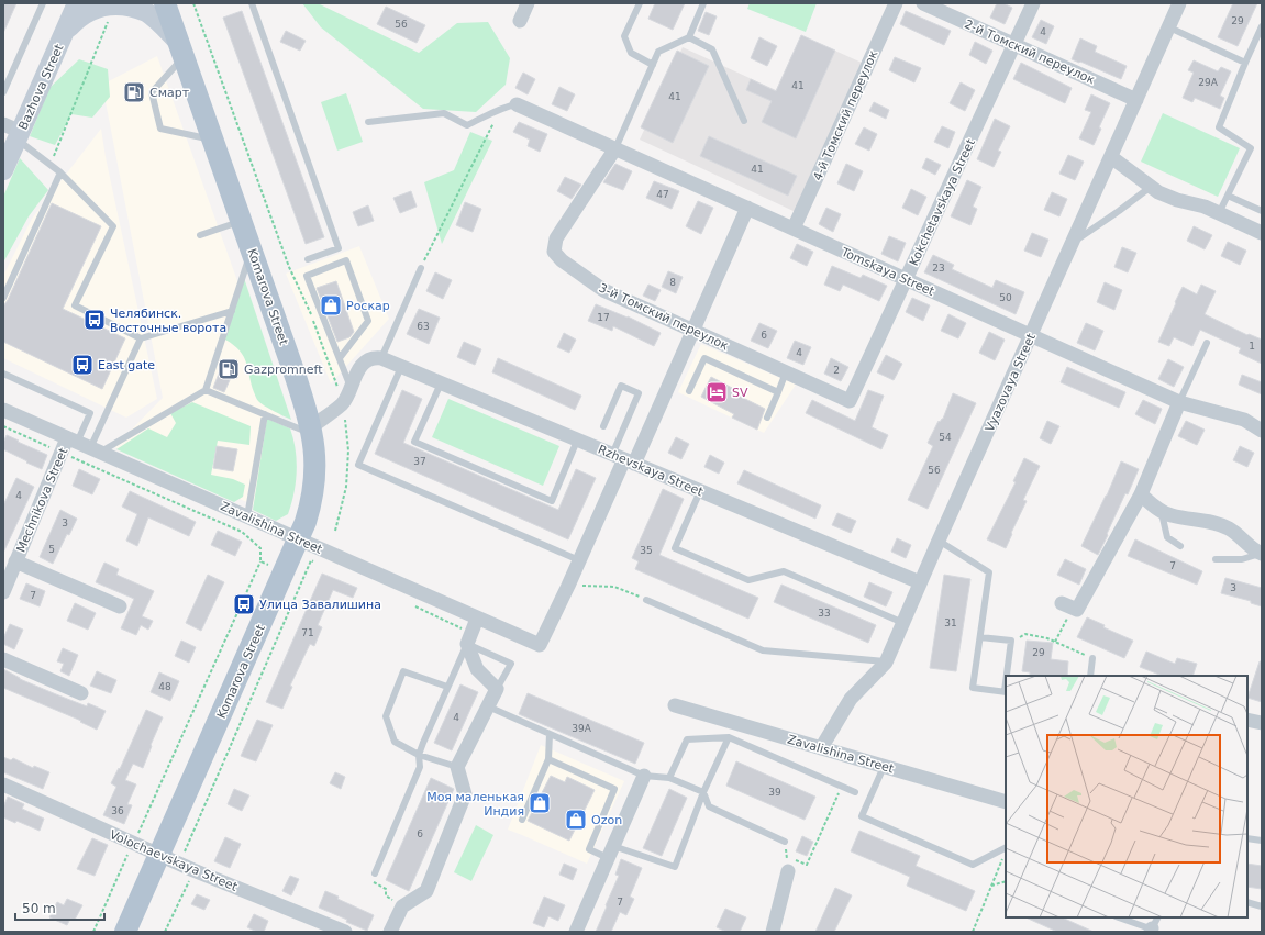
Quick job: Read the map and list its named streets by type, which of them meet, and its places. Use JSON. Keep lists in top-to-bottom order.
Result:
{
  "streets": {
    "main road": ["Bazhova Street", "Komarova Street"],
    "street": [
      "2-й Томский переулок",
      "4-й Томский переулок",
      "Kokchetavskaya Street",
      "Tomskaya Street",
      "3-й Томский переулок",
      "Vyazovaya Street",
      "Rzhevskaya Street",
      "Mechnikova Street",
      "Zavalishina Street",
      "Volochaevskaya Street"
    ]
  },
  "crossings": [
    ["2-й Томский переулок", "Kokchetavskaya Street"],
    ["2-й Томский переулок", "Vyazovaya Street"],
    ["4-й Томский переулок", "Tomskaya Street"],
    ["Kokchetavskaya Street", "Tomskaya Street"],
    ["Kokchetavskaya Street", "3-й Томский переулок"],
    ["Tomskaya Street", "3-й Томский переулок"],
    ["Tomskaya Street", "Vyazovaya Street"],
    ["Komarova Street", "Zavalishina Street"],
    ["Komarova Street", "Volochaevskaya Street"],
    ["Vyazovaya Street", "Rzhevskaya Street"],
    ["Vyazovaya Street", "Zavalishina Street"],
    ["Mechnikova Street", "Zavalishina Street"]
  ],
  "places": {
    "fuel station": ["Смарт", "Gazpromneft"],
    "shop": ["Роскар", "Моя маленькая Индия", "Ozon"],
    "bus stop": ["Челябинск. Восточные ворота", "East gate", "Улица Завалишина"],
    "hotel": ["SV"]
  },
  "house_numbers": [
    "29",
    "56",
    "4",
    "29А",
    "41",
    "41",
    "41",
    "47",
    "23",
    "8",
    "50",
    "17",
    "63",
    "6",
    "1",
    "4",
    "2",
    "54",
    "37",
    "56",
    "4",
    "3",
    "5",
    "35",
    "7",
    "3",
    "7",
    "33",
    "31",
    "71",
    "29",
    "48",
    "4",
    "39А",
    "39",
    "36",
    "6",
    "7"
  ],
  "scale_bar": "50 m"
}
